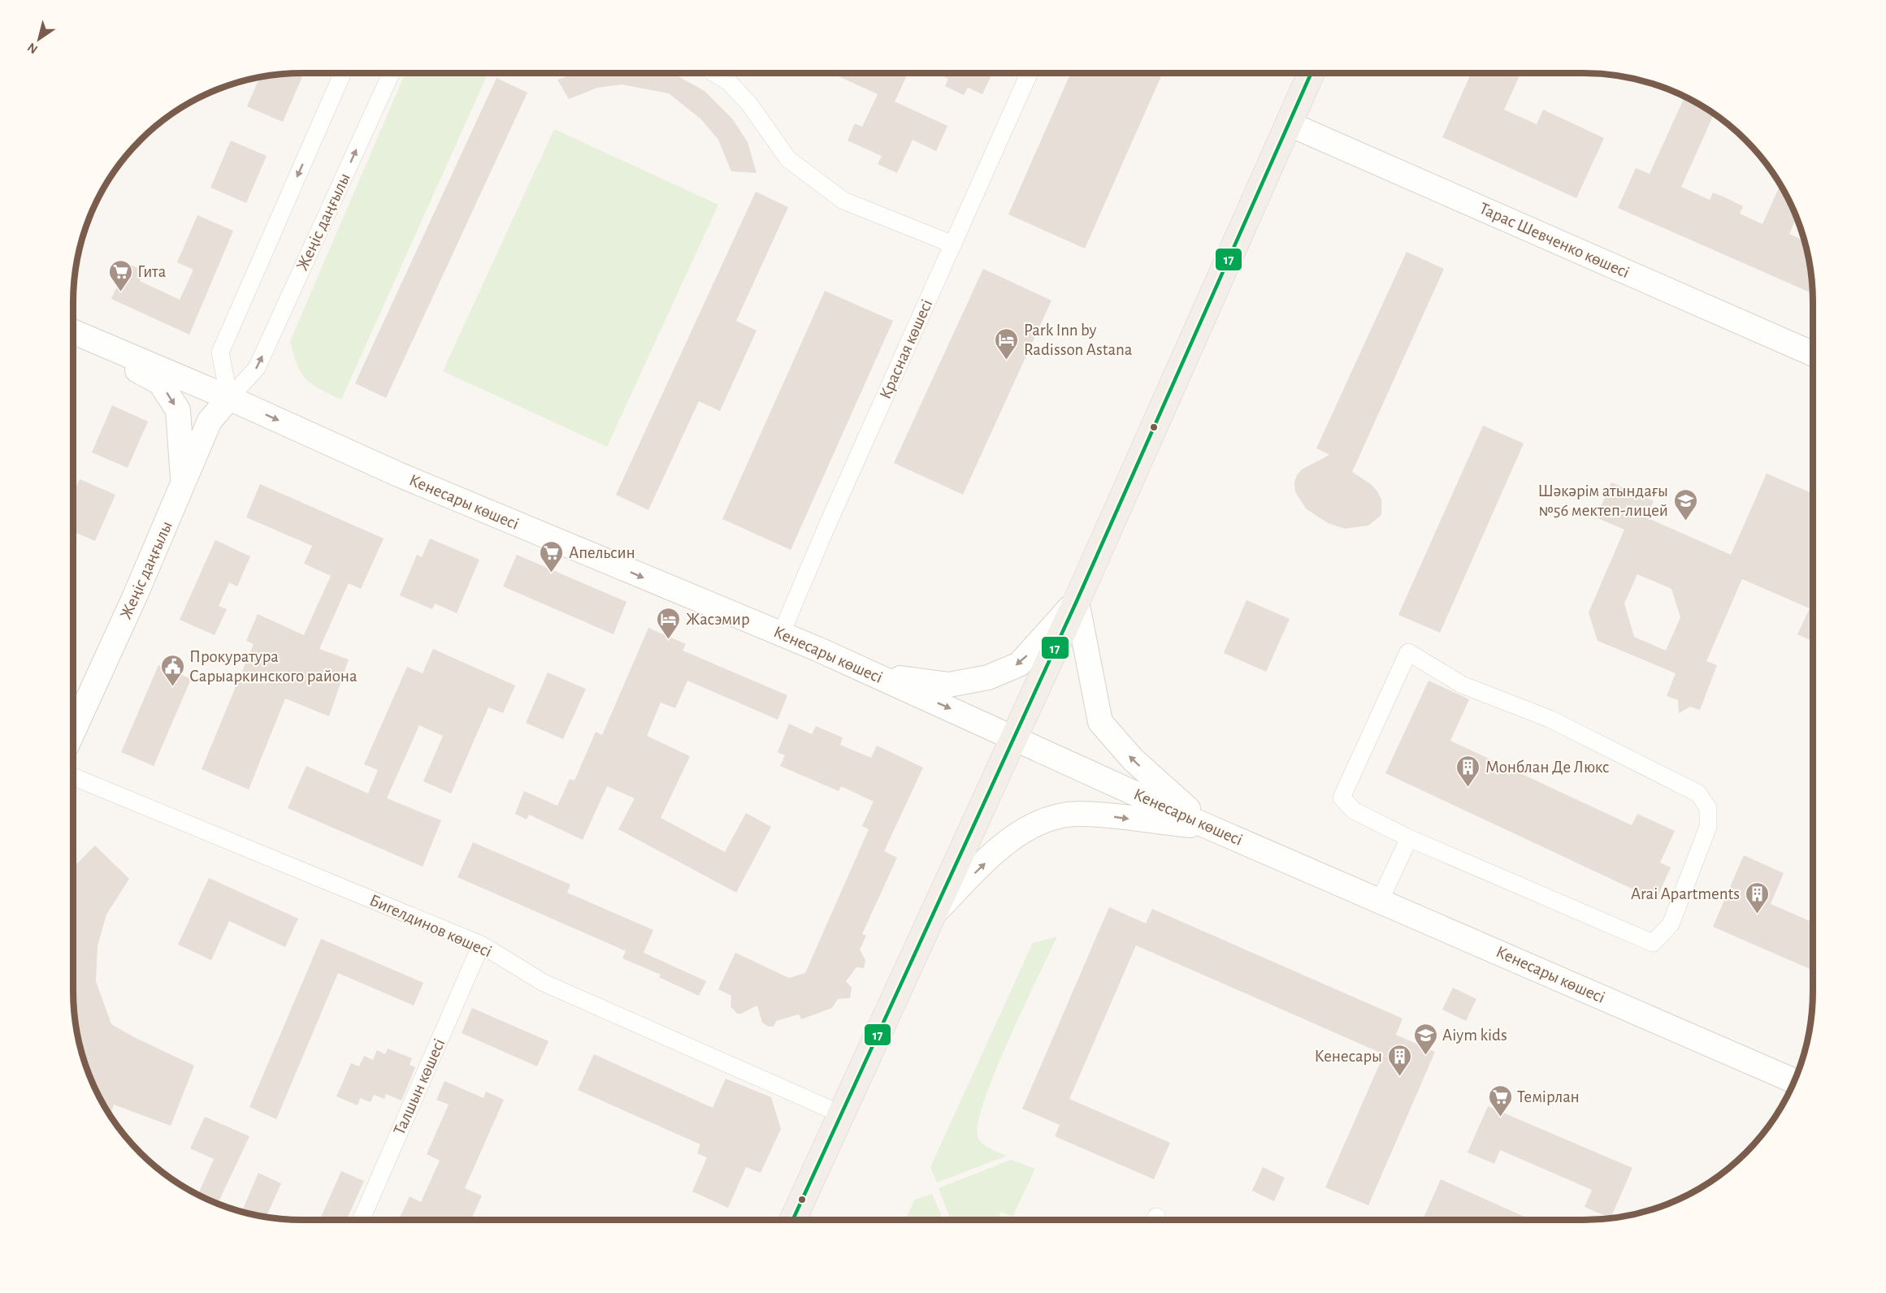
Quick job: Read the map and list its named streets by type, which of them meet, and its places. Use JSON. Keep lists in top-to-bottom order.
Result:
{
  "streets": {
    "street": [
      "Жеңіс даңғылы",
      "Тарас Шевченко көшесі",
      "Красная көшесі",
      "Кенесары көшесі",
      "Бигелдинов көшесі",
      "Талшын көшесі"
    ]
  },
  "crossings": [
    ["Жеңіс даңғылы", "Кенесары көшесі"],
    ["Красная көшесі", "Кенесары көшесі"],
    ["Бигелдинов көшесі", "Талшын көшесі"]
  ],
  "one_way": ["Кенесары көшесі"],
  "places": {
    "supermarket": ["Гита", "Апельсин", "Темірлан"],
    "hotel": ["Park Inn by Radisson Astana", "Жасэмир"],
    "school or university": ["Шәкәрім атындағы №56 мектеп-лицей", "Aiym kids"],
    "public building": ["Прокуратура Сарыаркинского района"],
    "building": ["Монблан Де Люкс", "Arai Apartments", "Кенесары"]
  },
  "lines": ["transit line 17"],
  "north": "bottom left"
}
